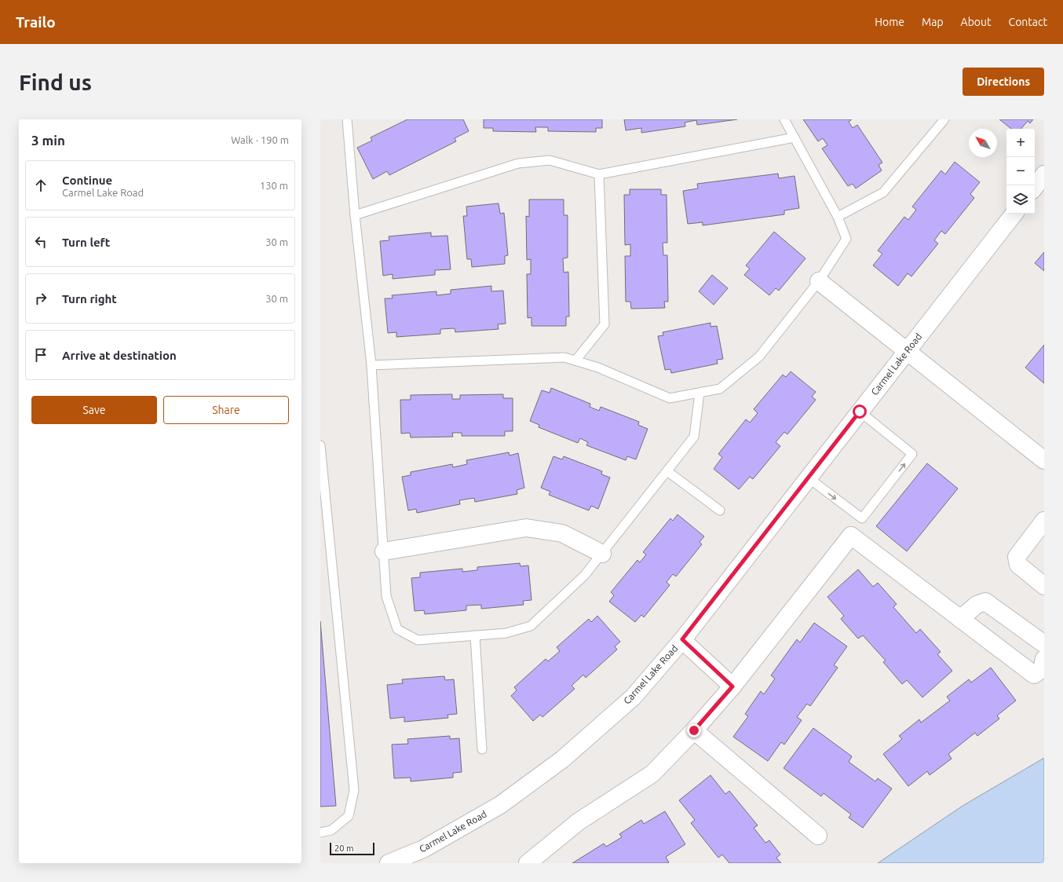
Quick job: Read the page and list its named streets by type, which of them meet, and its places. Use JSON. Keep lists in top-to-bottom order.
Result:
{
  "streets": {
    "street": ["Carmel Lake Road"]
  },
  "scale_bar": "20 m",
  "north": "top left",
  "page": {
    "header": "Trailo",
    "nav": [
      "Home",
      "Map",
      "About",
      "Contact"
    ],
    "buttons": [
      "Directions",
      ["Save", "Share"]
    ],
    "title": "Find us",
    "heading": ["3 min", "Walk · 190 m"],
    "map_buttons": ["+", "−"],
    "list": [
      ["Continue", "Carmel Lake Road", "130 m"],
      ["Turn left", "30 m"],
      ["Turn right", "30 m"],
      "Arrive at destination"
    ],
    "scale": "20 m"
  }
}
